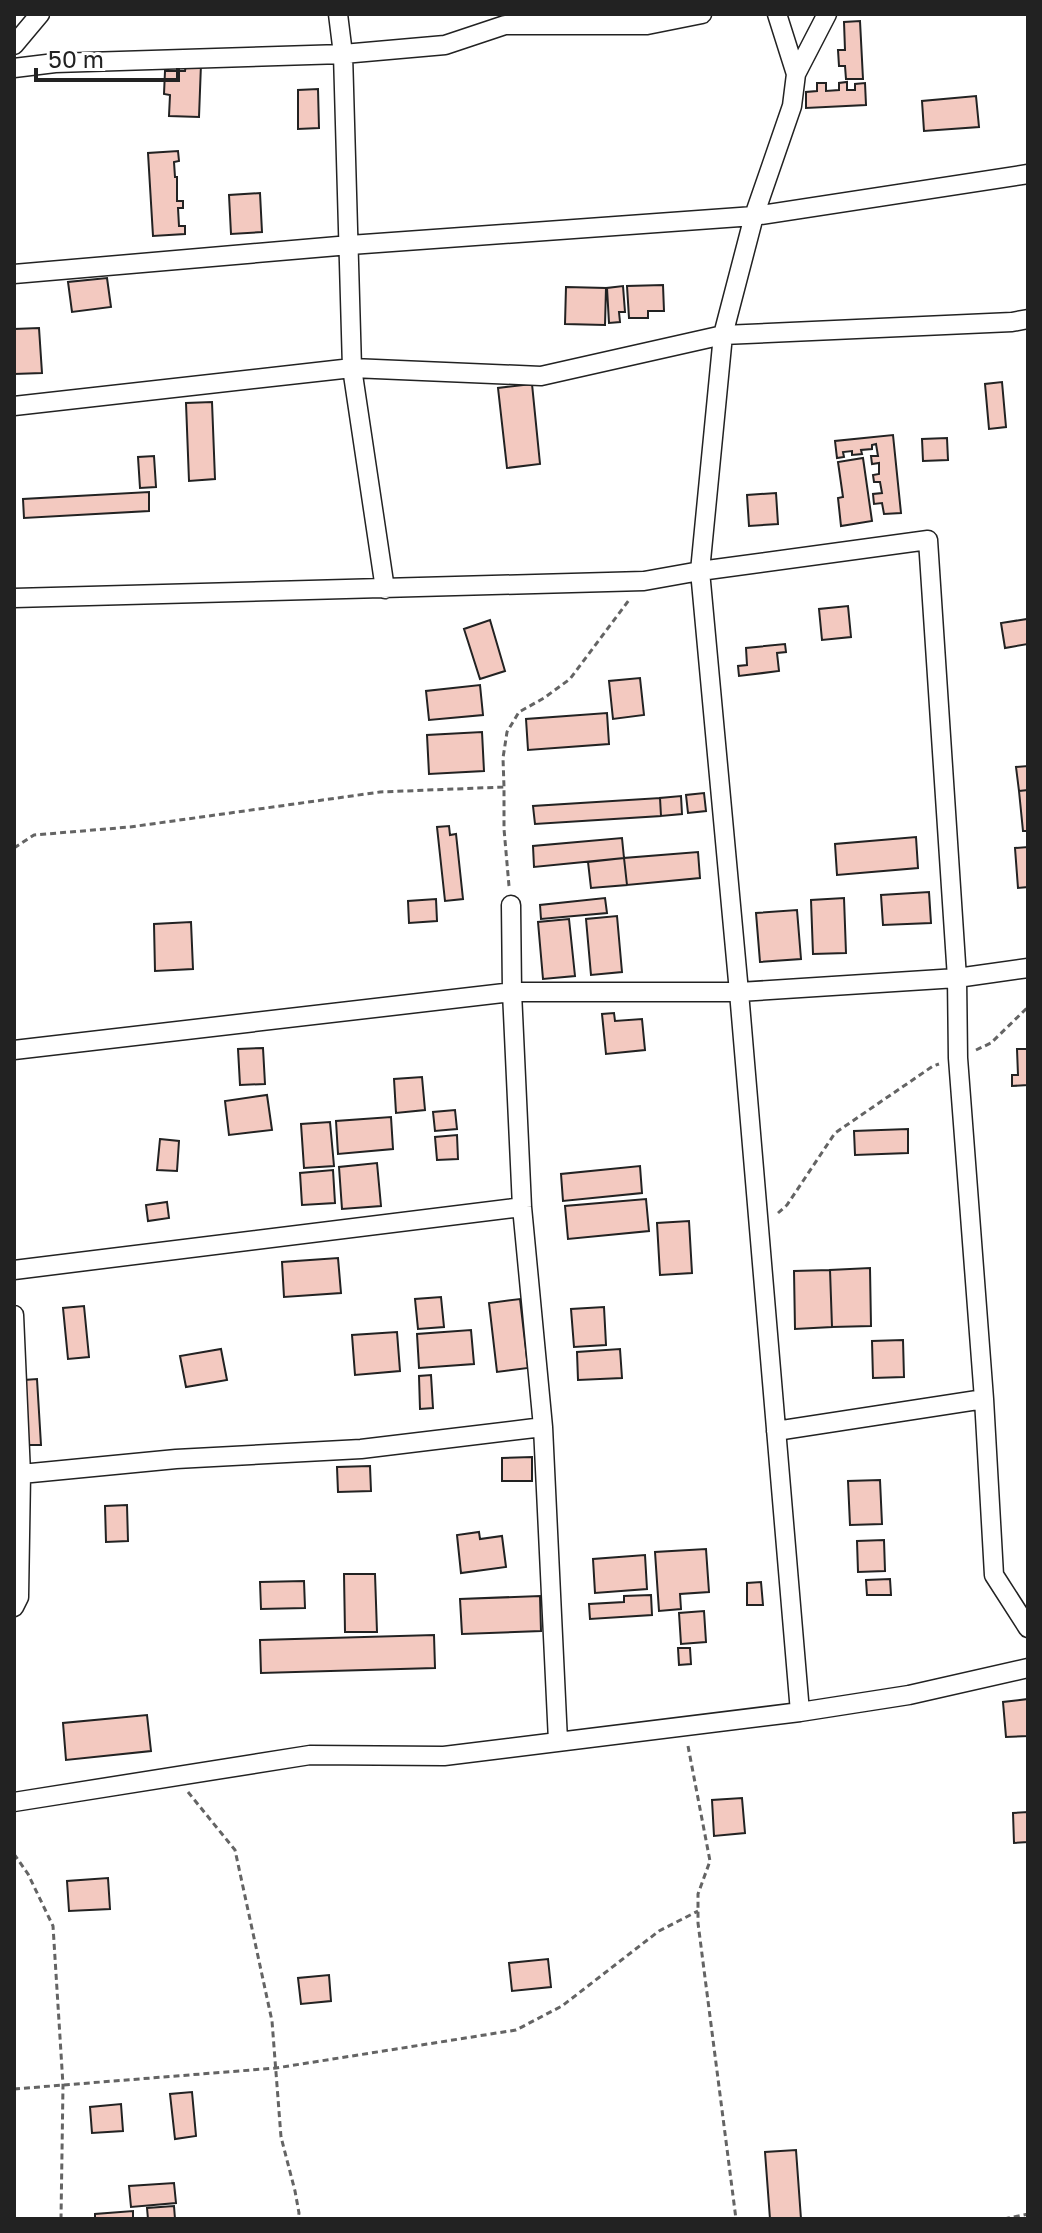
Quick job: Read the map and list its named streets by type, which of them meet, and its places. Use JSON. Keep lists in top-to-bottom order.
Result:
{
  "scale_bar": "50 m"
}
